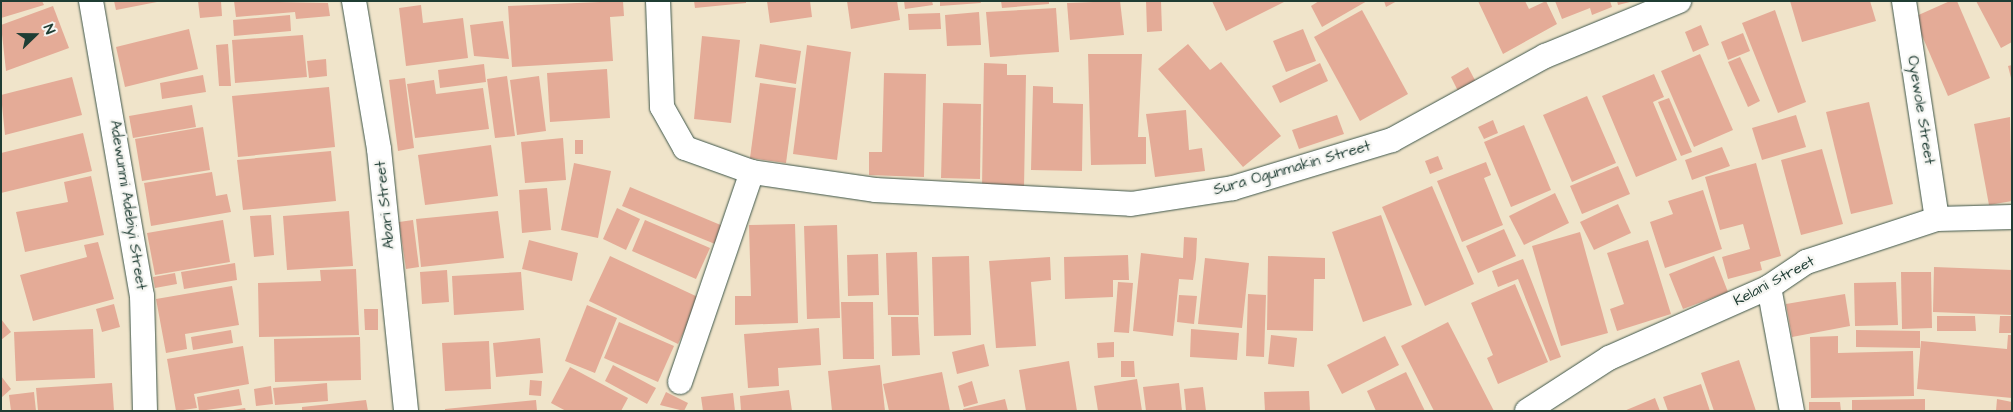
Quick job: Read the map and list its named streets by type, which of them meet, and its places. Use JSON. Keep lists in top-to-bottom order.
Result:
{
  "streets": {
    "street": [
      "Oyewole Street",
      "Sura Ogunmakin Street",
      "Adewunmi Adebiyi Street",
      "Abari Street",
      "Kelani Street"
    ]
  },
  "crossings": [
    ["Oyewole Street", "Kelani Street"]
  ],
  "north": "right"
}
